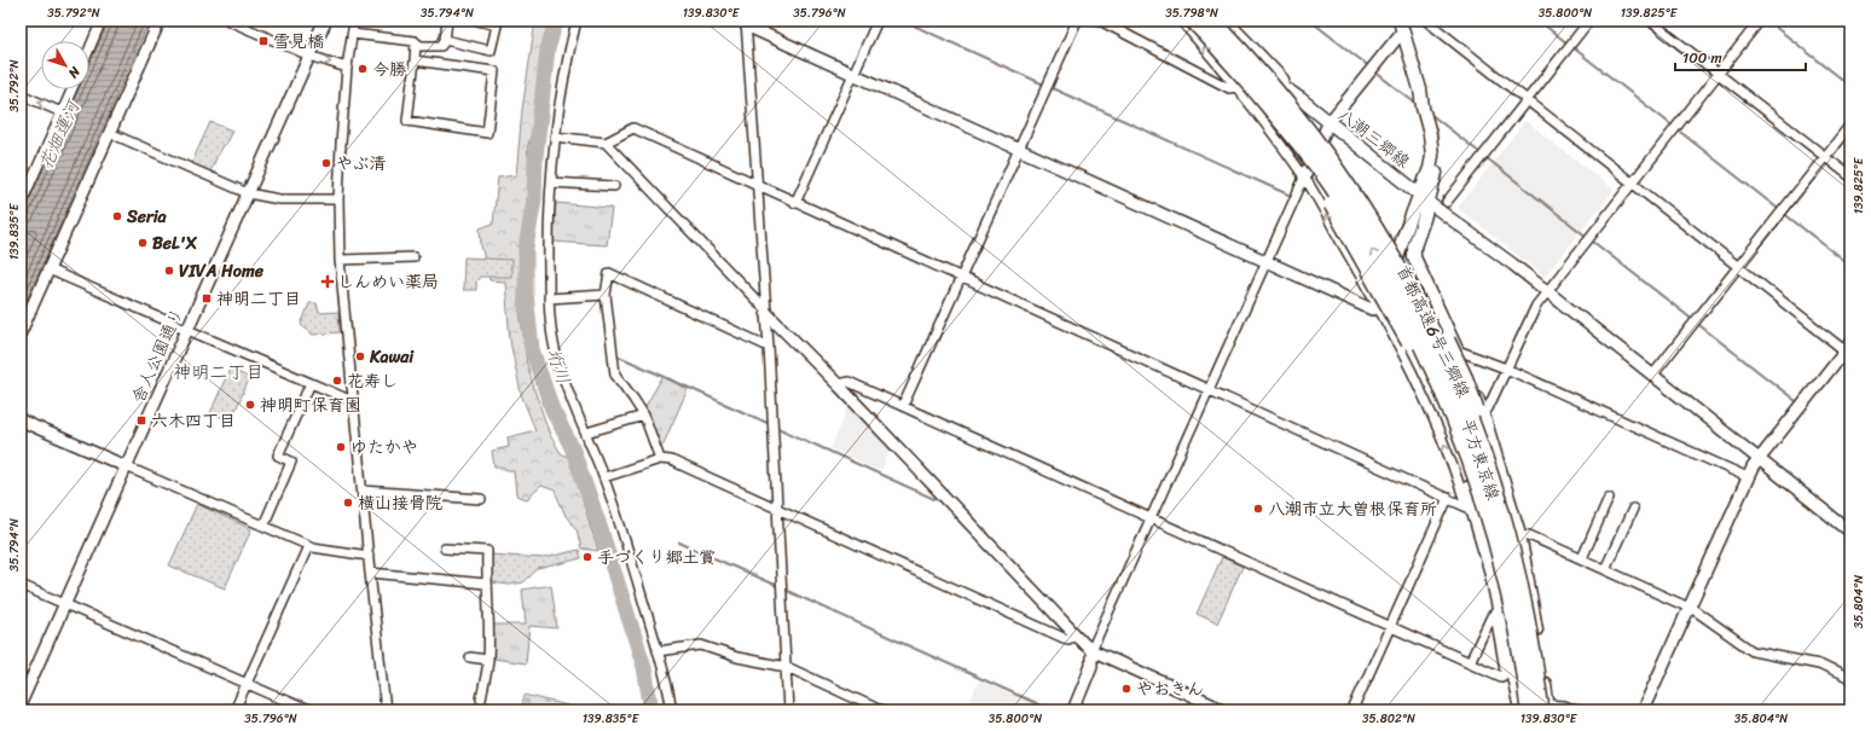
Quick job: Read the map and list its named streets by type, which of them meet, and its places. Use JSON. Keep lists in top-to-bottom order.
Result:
{
  "streets": {
    "highway": ["首都高速6号三郷線"],
    "main road": ["八潮三郷線", "舎人公園通り", "平方東京線"]
  },
  "crossings": [
    ["八潮三郷線", "首都高速6号三郷線"],
    ["八潮三郷線", "平方東京線"],
    ["首都高速6号三郷線", "平方東京線"]
  ],
  "districts": ["神明二丁目"],
  "water": ["花畑運河", "垳川"],
  "places": {
    "transit": ["雪見橋", "神明二丁目", "六木四丁目"],
    "other": [
      "今勝",
      "やぶ清",
      "Seria",
      "BeL'X",
      "VIVA Home",
      "Kawai",
      "花寿し",
      "神明町保育園",
      "ゆたかや",
      "横山接骨院",
      "八潮市立大曽根保育所",
      "手づくり郷土賞",
      "やおきん"
    ],
    "health": ["しんめい薬局"]
  },
  "scale_bar": "100 m",
  "north": "bottom right",
  "coordinates": [
    "35.792°N",
    "35.794°N",
    "139.830°E",
    "35.796°N",
    "35.798°N",
    "35.800°N",
    "139.825°E",
    "139.835°E",
    "35.804°N",
    "35.802°N"
  ]
}
